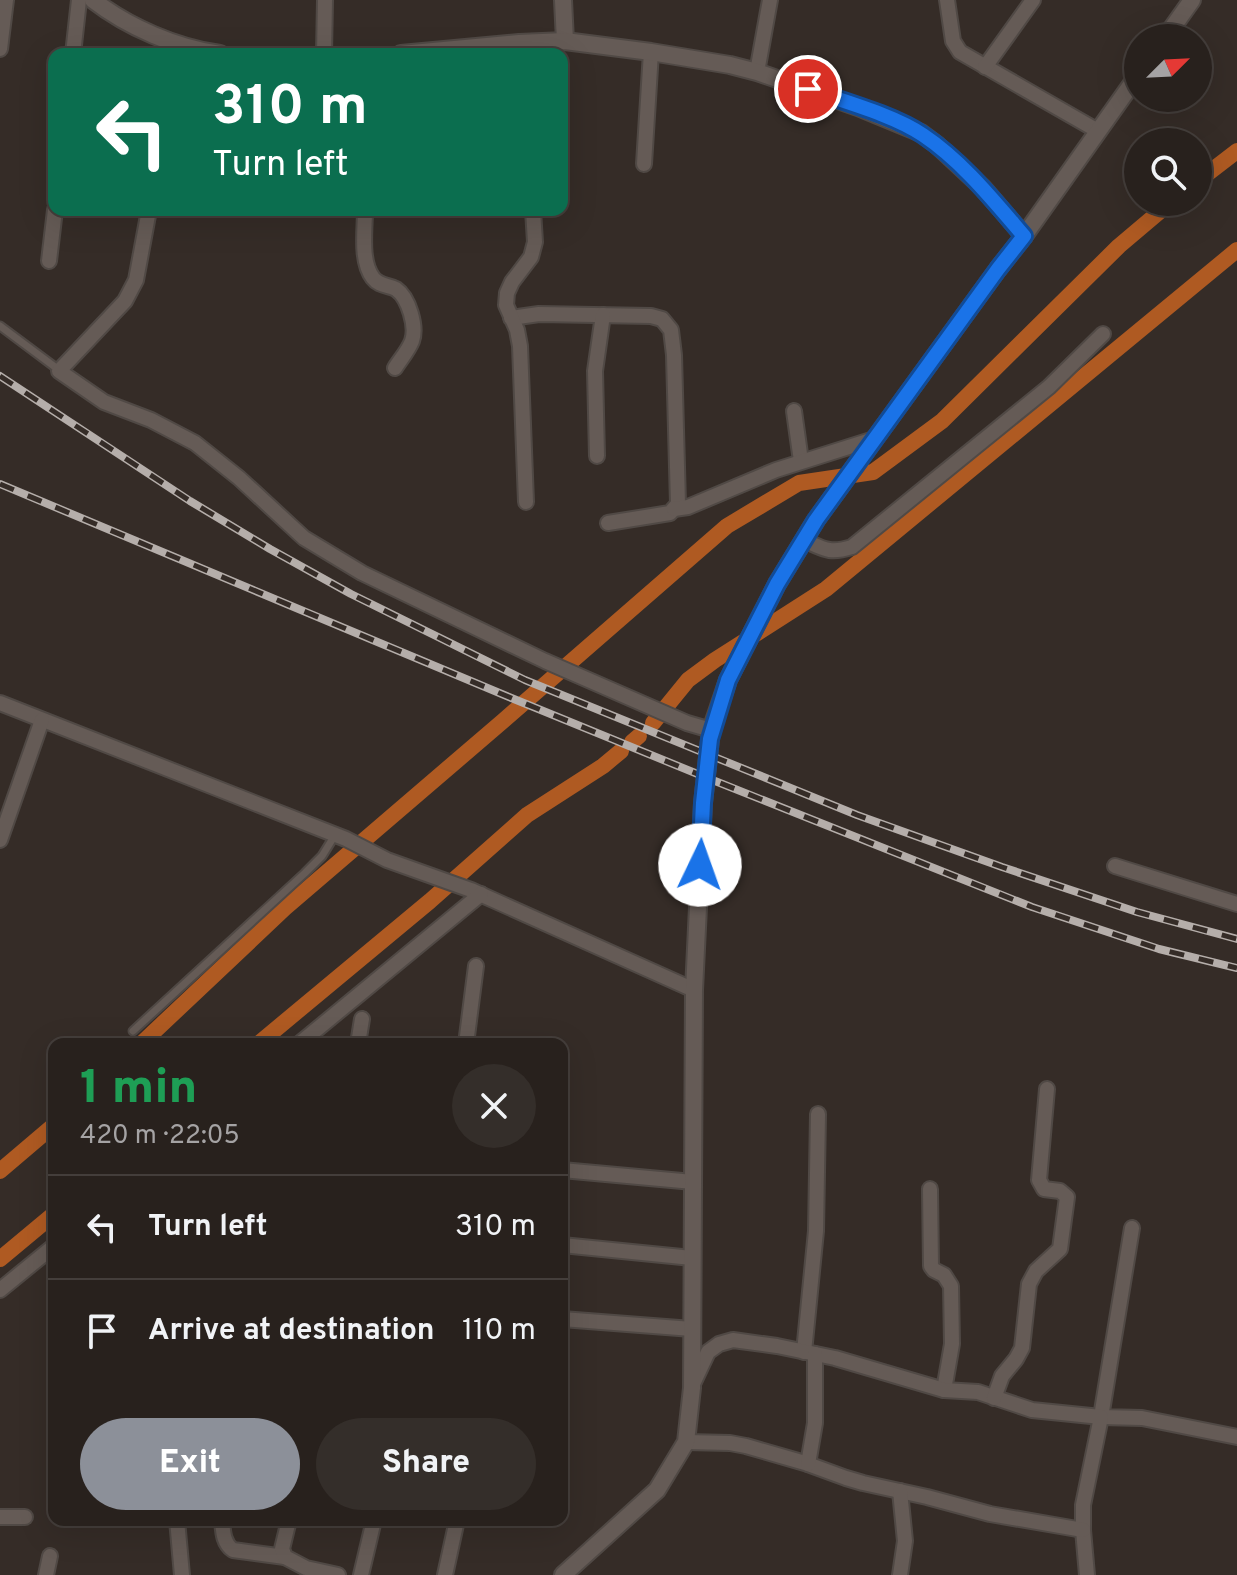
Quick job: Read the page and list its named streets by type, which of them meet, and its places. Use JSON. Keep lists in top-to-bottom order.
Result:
{
  "north": "top right",
  "page": {
    "turn": ["310 m", "Turn left"],
    "heading": ["1 min", "420 m · 22:05"],
    "list": [
      {
        "name": "Turn left",
        "value": "310 m"
      },
      {
        "name": "Arrive at destination",
        "value": "110 m"
      }
    ],
    "buttons": ["Exit", "Share"]
  }
}
